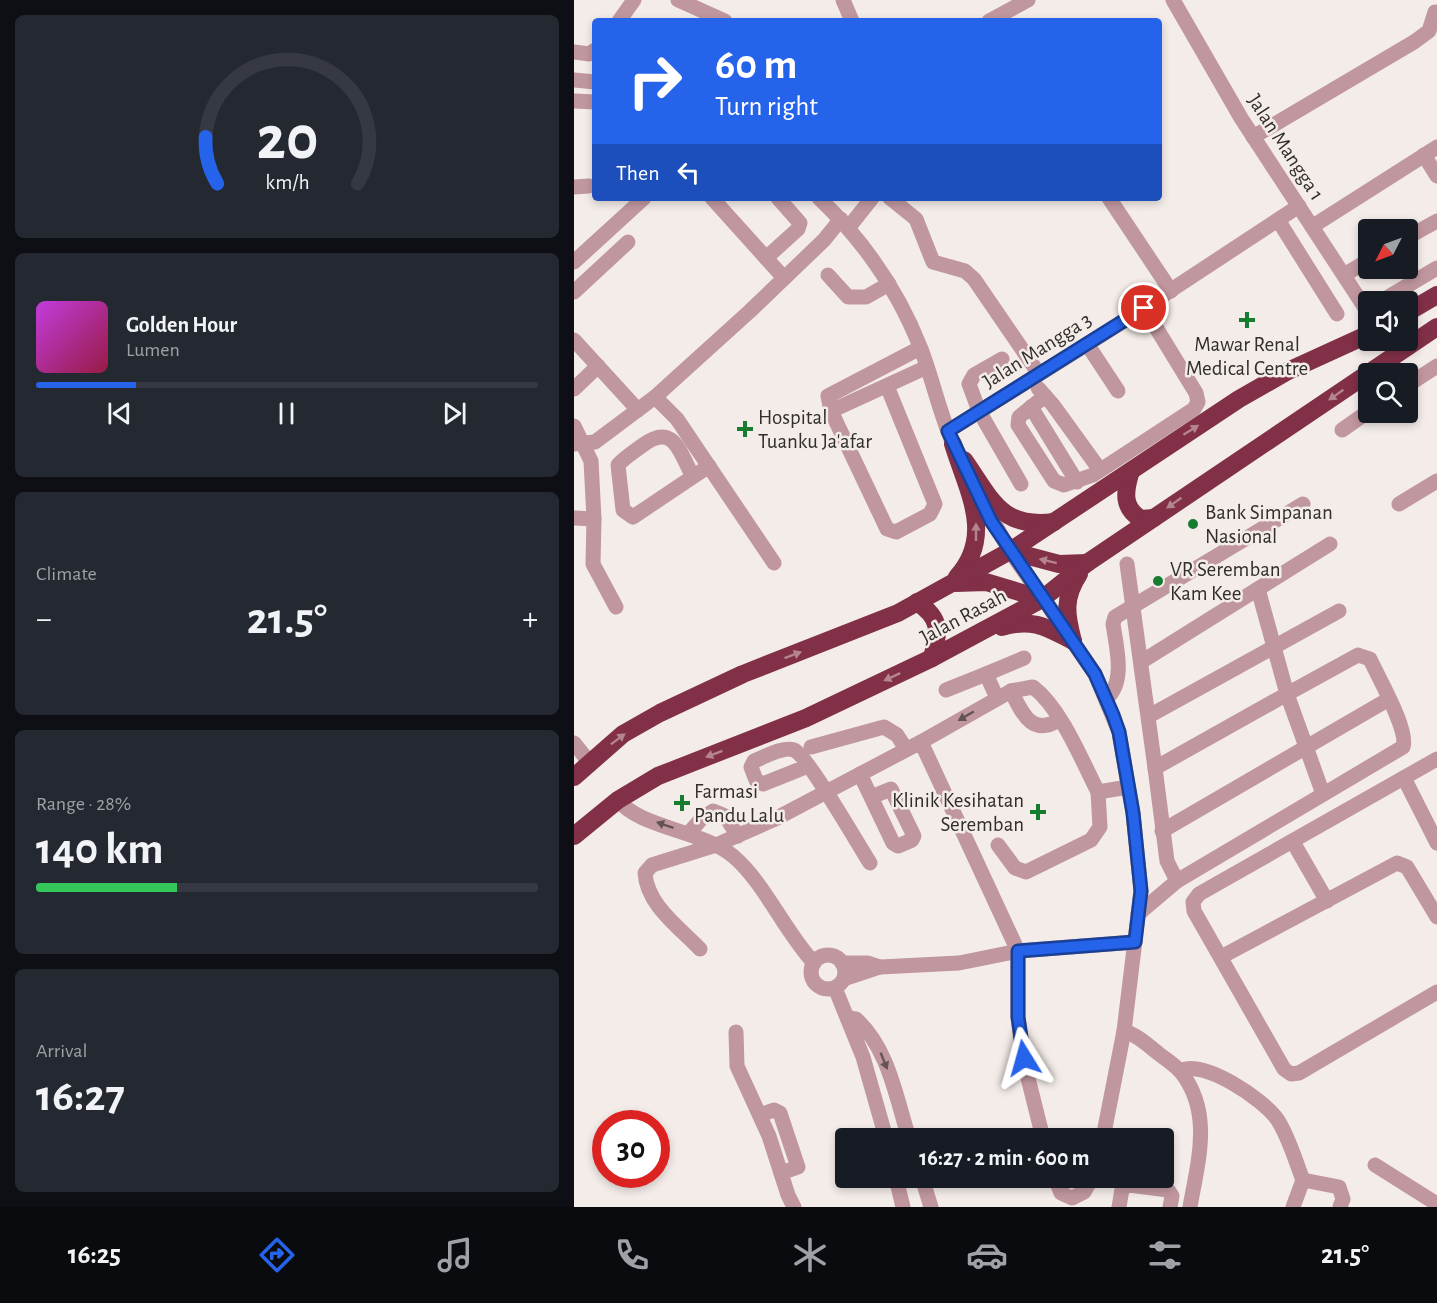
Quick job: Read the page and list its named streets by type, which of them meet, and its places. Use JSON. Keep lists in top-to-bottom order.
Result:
{
  "streets": {
    "highway": ["Jalan Rasah"],
    "street": ["Jalan Mangga 1", "Jalan Mangga 3"]
  },
  "crossings": [
    ["Jalan Mangga 1", "Jalan Mangga 3"]
  ],
  "places": {
    "health": [
      "Mawar Renal Medical Centre",
      "Hospital Tuanku Ja'afar",
      "Farmasi Pandu Lalu",
      "Klinik Kesihatan Seremban"
    ],
    "other": ["Bank Simpanan Nasional", "VR Seremban Kam Kee"]
  },
  "north": "bottom left",
  "page": {
    "turn": ["60 m", "Turn right"],
    "then": "Then",
    "song": ["Golden Hour", "Lumen"],
    "tile": [
      "Climate",
      ["Range · 28%", "140 km"],
      ["Arrival", "16:27"]
    ],
    "heat": ["−", "21.5°", "+"],
    "limit": "30",
    "trip": "16:27 · 2 min · 600 m",
    "tabs": ["16:25", "21.5°"],
    "gauge": ["20", "km/h"]
  }
}
